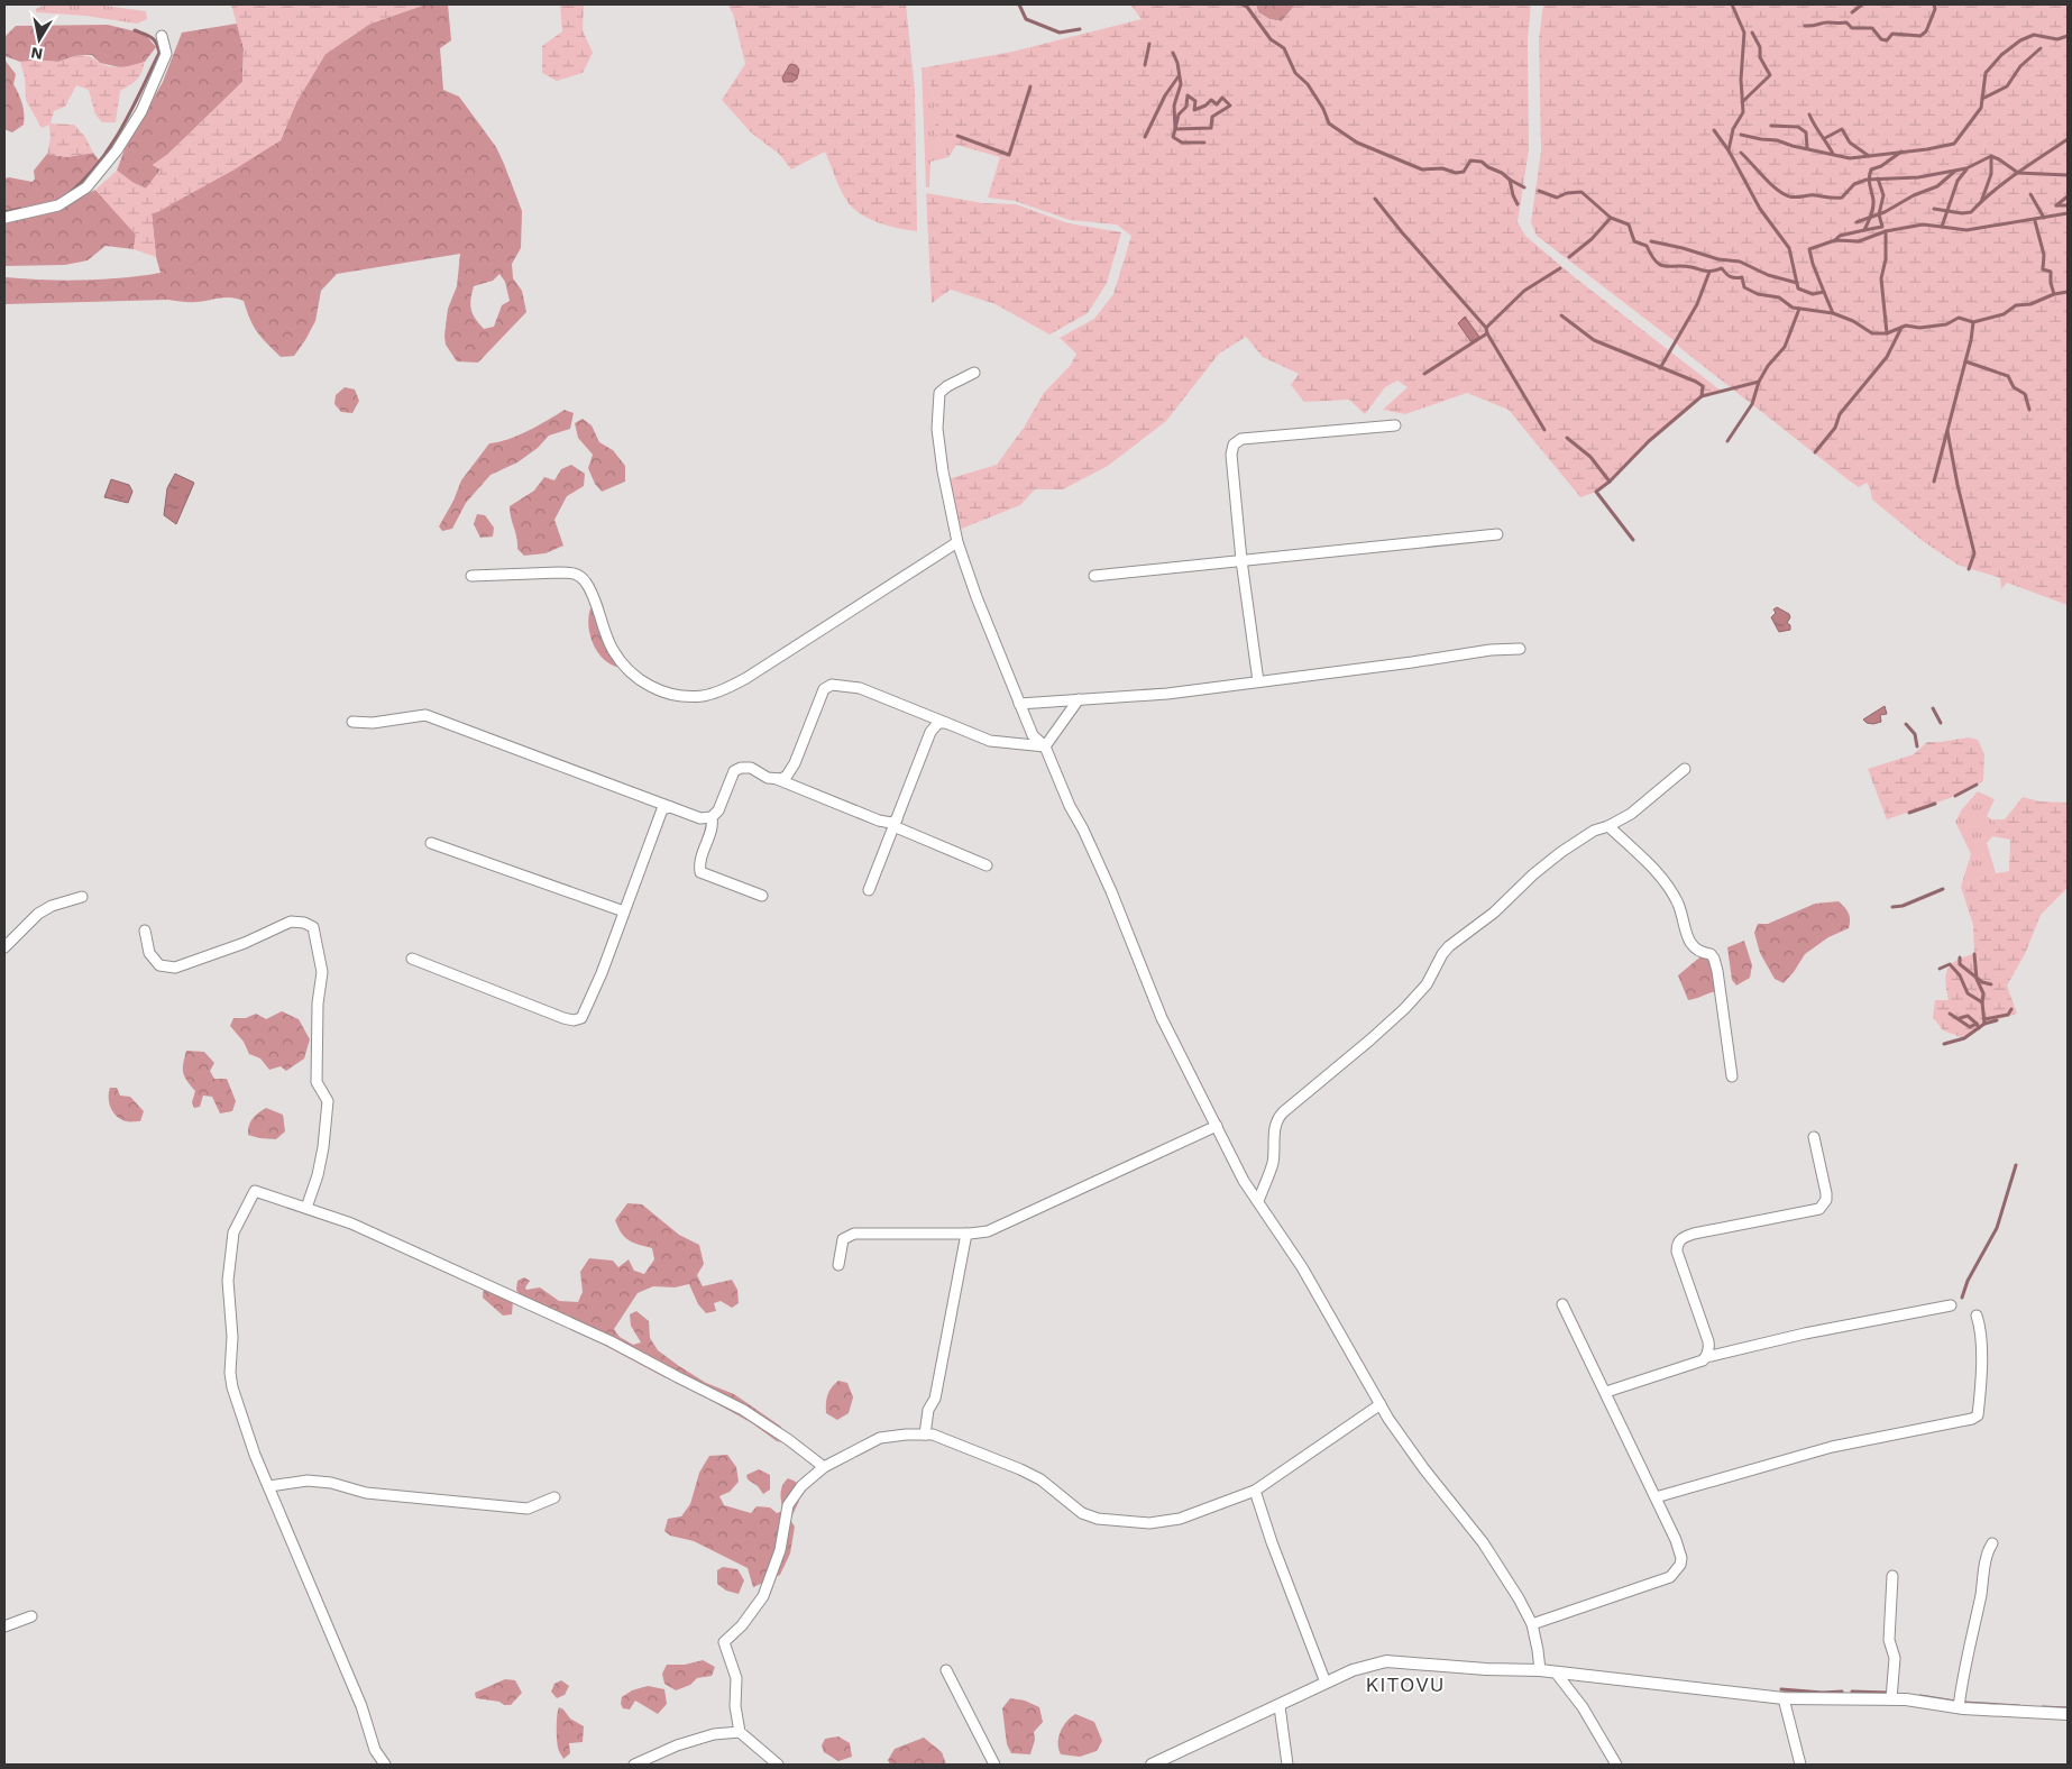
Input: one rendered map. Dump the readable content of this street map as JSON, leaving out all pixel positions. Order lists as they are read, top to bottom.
{
  "districts": ["KITOVU"],
  "north": "bottom"
}
